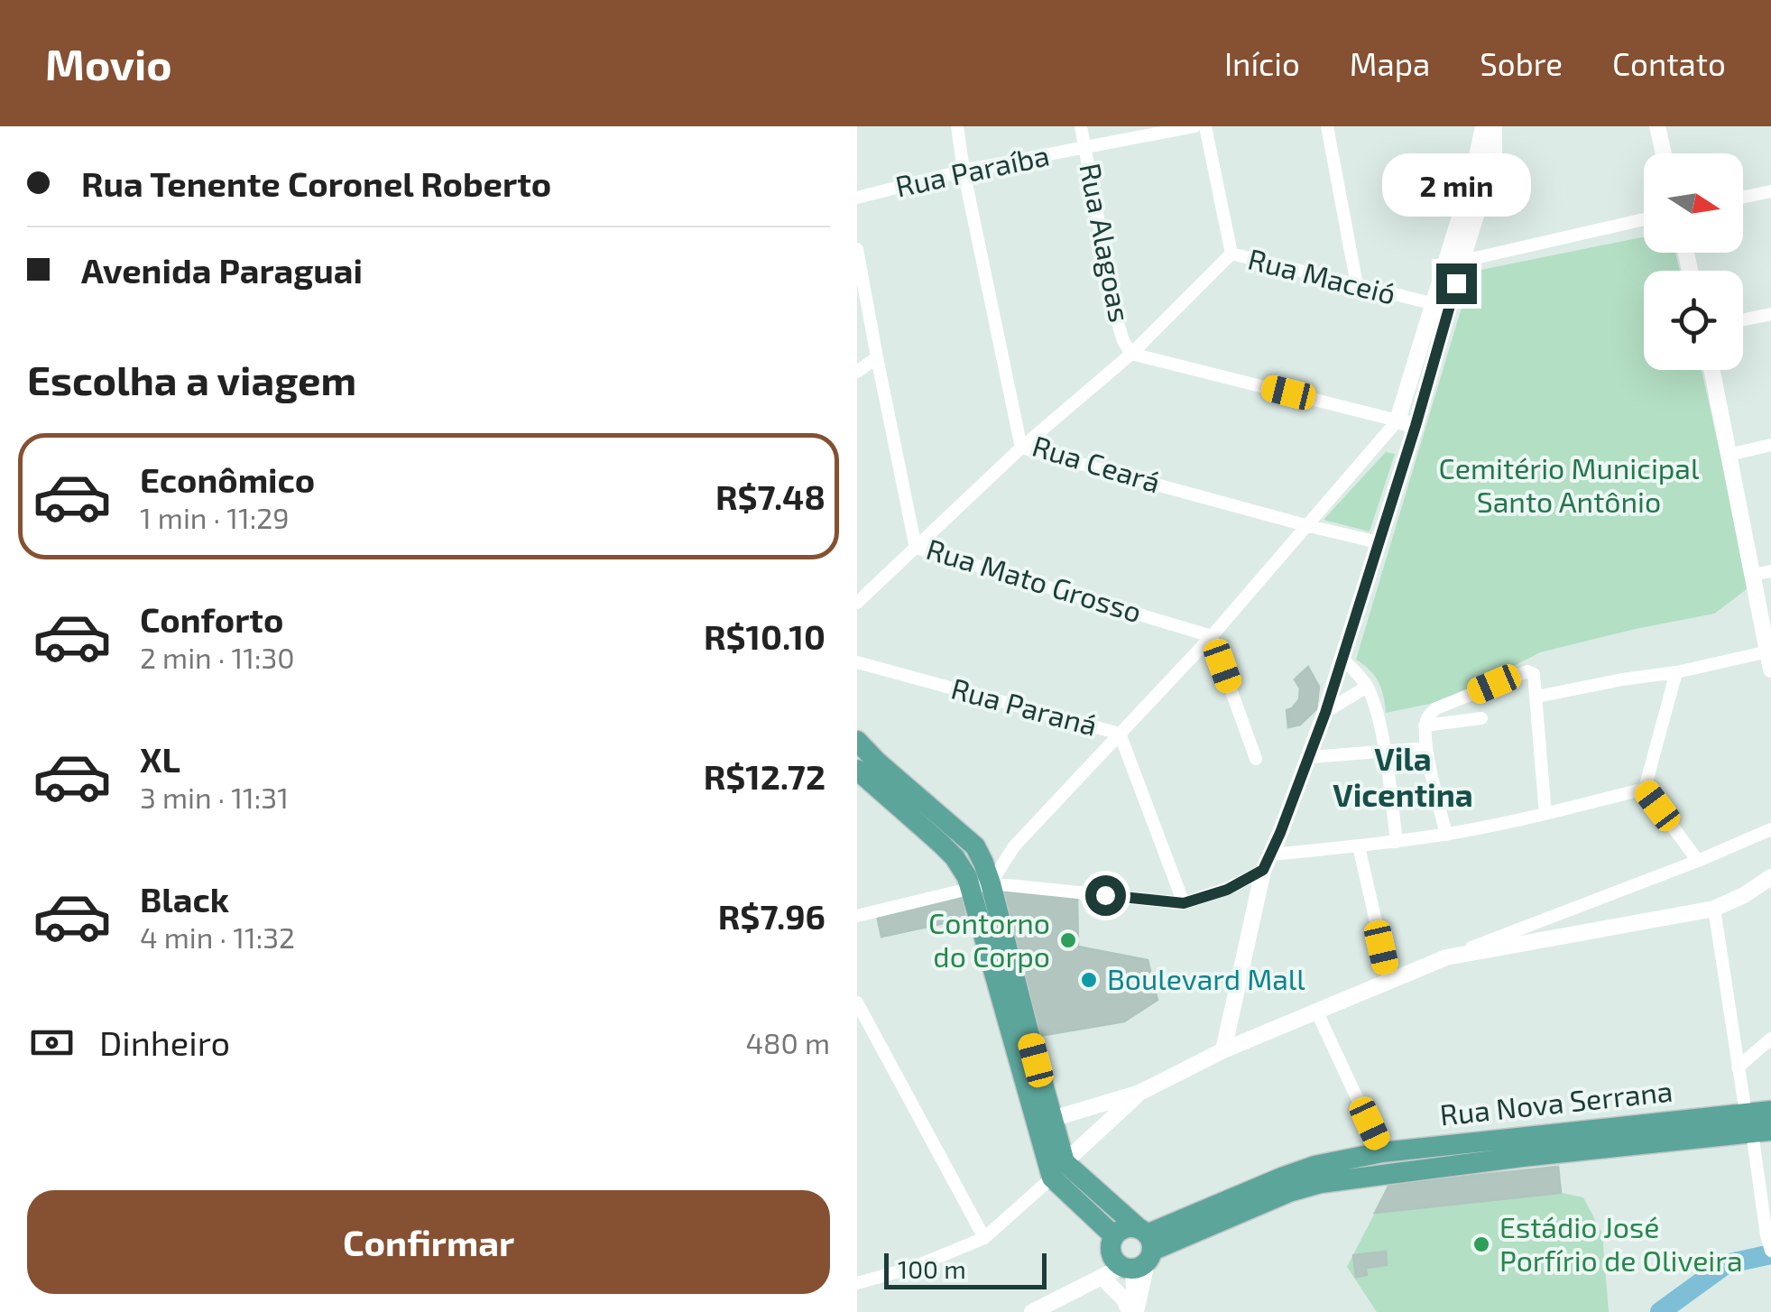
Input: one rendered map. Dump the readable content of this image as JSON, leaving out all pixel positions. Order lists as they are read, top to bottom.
{
  "streets": {
    "main road": ["Rua Nova Serrana"],
    "street": [
      "Rua Paraíba",
      "Rua Alagoas",
      "Rua Maceió",
      "Rua Ceará",
      "Rua Mato Grosso",
      "Rua Paraná"
    ]
  },
  "crossings": [
    ["Rua Paraíba", "Rua Alagoas"],
    ["Rua Paraíba", "Rua Ceará"]
  ],
  "districts": ["Vila Vicentina"],
  "parks": ["Cemitério Municipal Santo Antônio"],
  "places": ["Contorno do Corpo", "Boulevard Mall", "Estádio José Porfírio de Oliveira"],
  "scale_bar": "100 m",
  "north": "right",
  "page": {
    "header": "Movio",
    "nav": [
      "Início",
      "Mapa",
      "Sobre",
      "Contato"
    ],
    "banner": ["Rua Tenente Coronel Roberto", "Avenida Paraguai"],
    "bubble": "2 min",
    "heading": "Escolha a viagem",
    "list": [
      {
        "name": "Econômico",
        "note": "1 min · 11:29",
        "value": "R$7.48"
      },
      {
        "name": "Conforto",
        "note": "2 min · 11:30",
        "value": "R$10.10"
      },
      {
        "name": "XL",
        "note": "3 min · 11:31",
        "value": "R$12.72"
      },
      {
        "name": "Black",
        "note": "4 min · 11:32",
        "value": "R$7.96"
      }
    ],
    "pay": ["Dinheiro", "480 m"],
    "buttons": "Confirmar",
    "scale": "100 m"
  }
}
